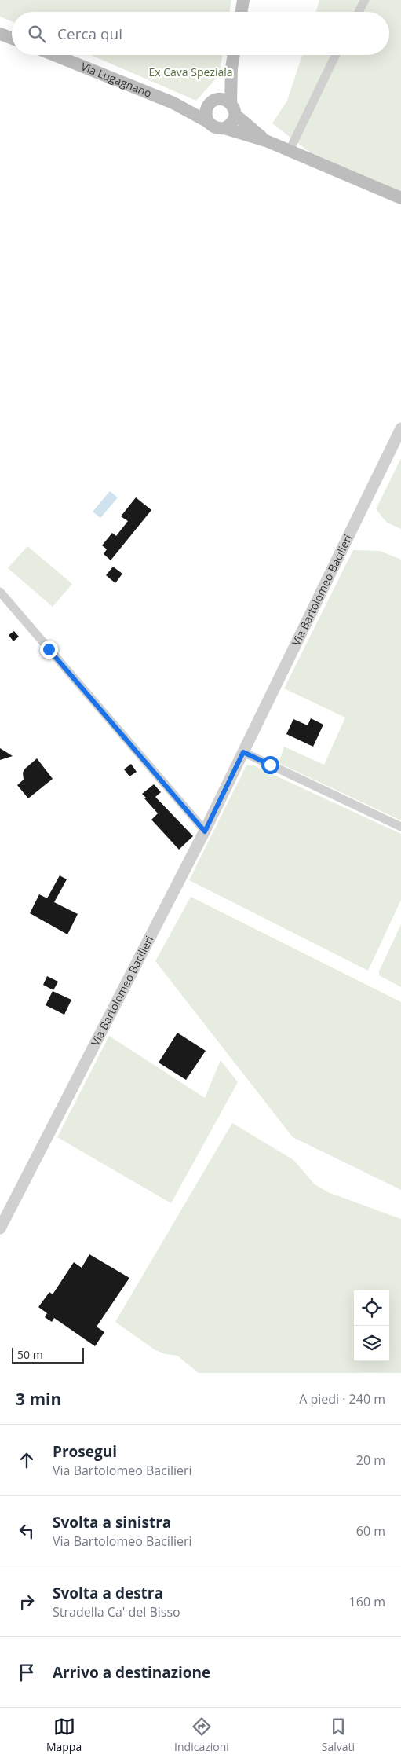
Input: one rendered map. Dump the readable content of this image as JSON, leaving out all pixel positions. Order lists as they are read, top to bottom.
{
  "streets": {
    "main road": ["Via Lugagnano"],
    "street": ["Via Bartolomeo Bacilieri"]
  },
  "parks": ["Ex Cava Speziala"],
  "scale_bar": "50 m",
  "page": {
    "search": "Cerca qui",
    "scale": "50 m",
    "heading": ["3 min", "A piedi · 240 m"],
    "list": [
      ["Prosegui", "Via Bartolomeo Bacilieri", "20 m"],
      ["Svolta a sinistra", "Via Bartolomeo Bacilieri", "60 m"],
      ["Svolta a destra", "Stradella Ca' del Bisso", "160 m"],
      "Arrivo a destinazione"
    ],
    "nav": ["Mappa", "Indicazioni", "Salvati"]
  }
}
